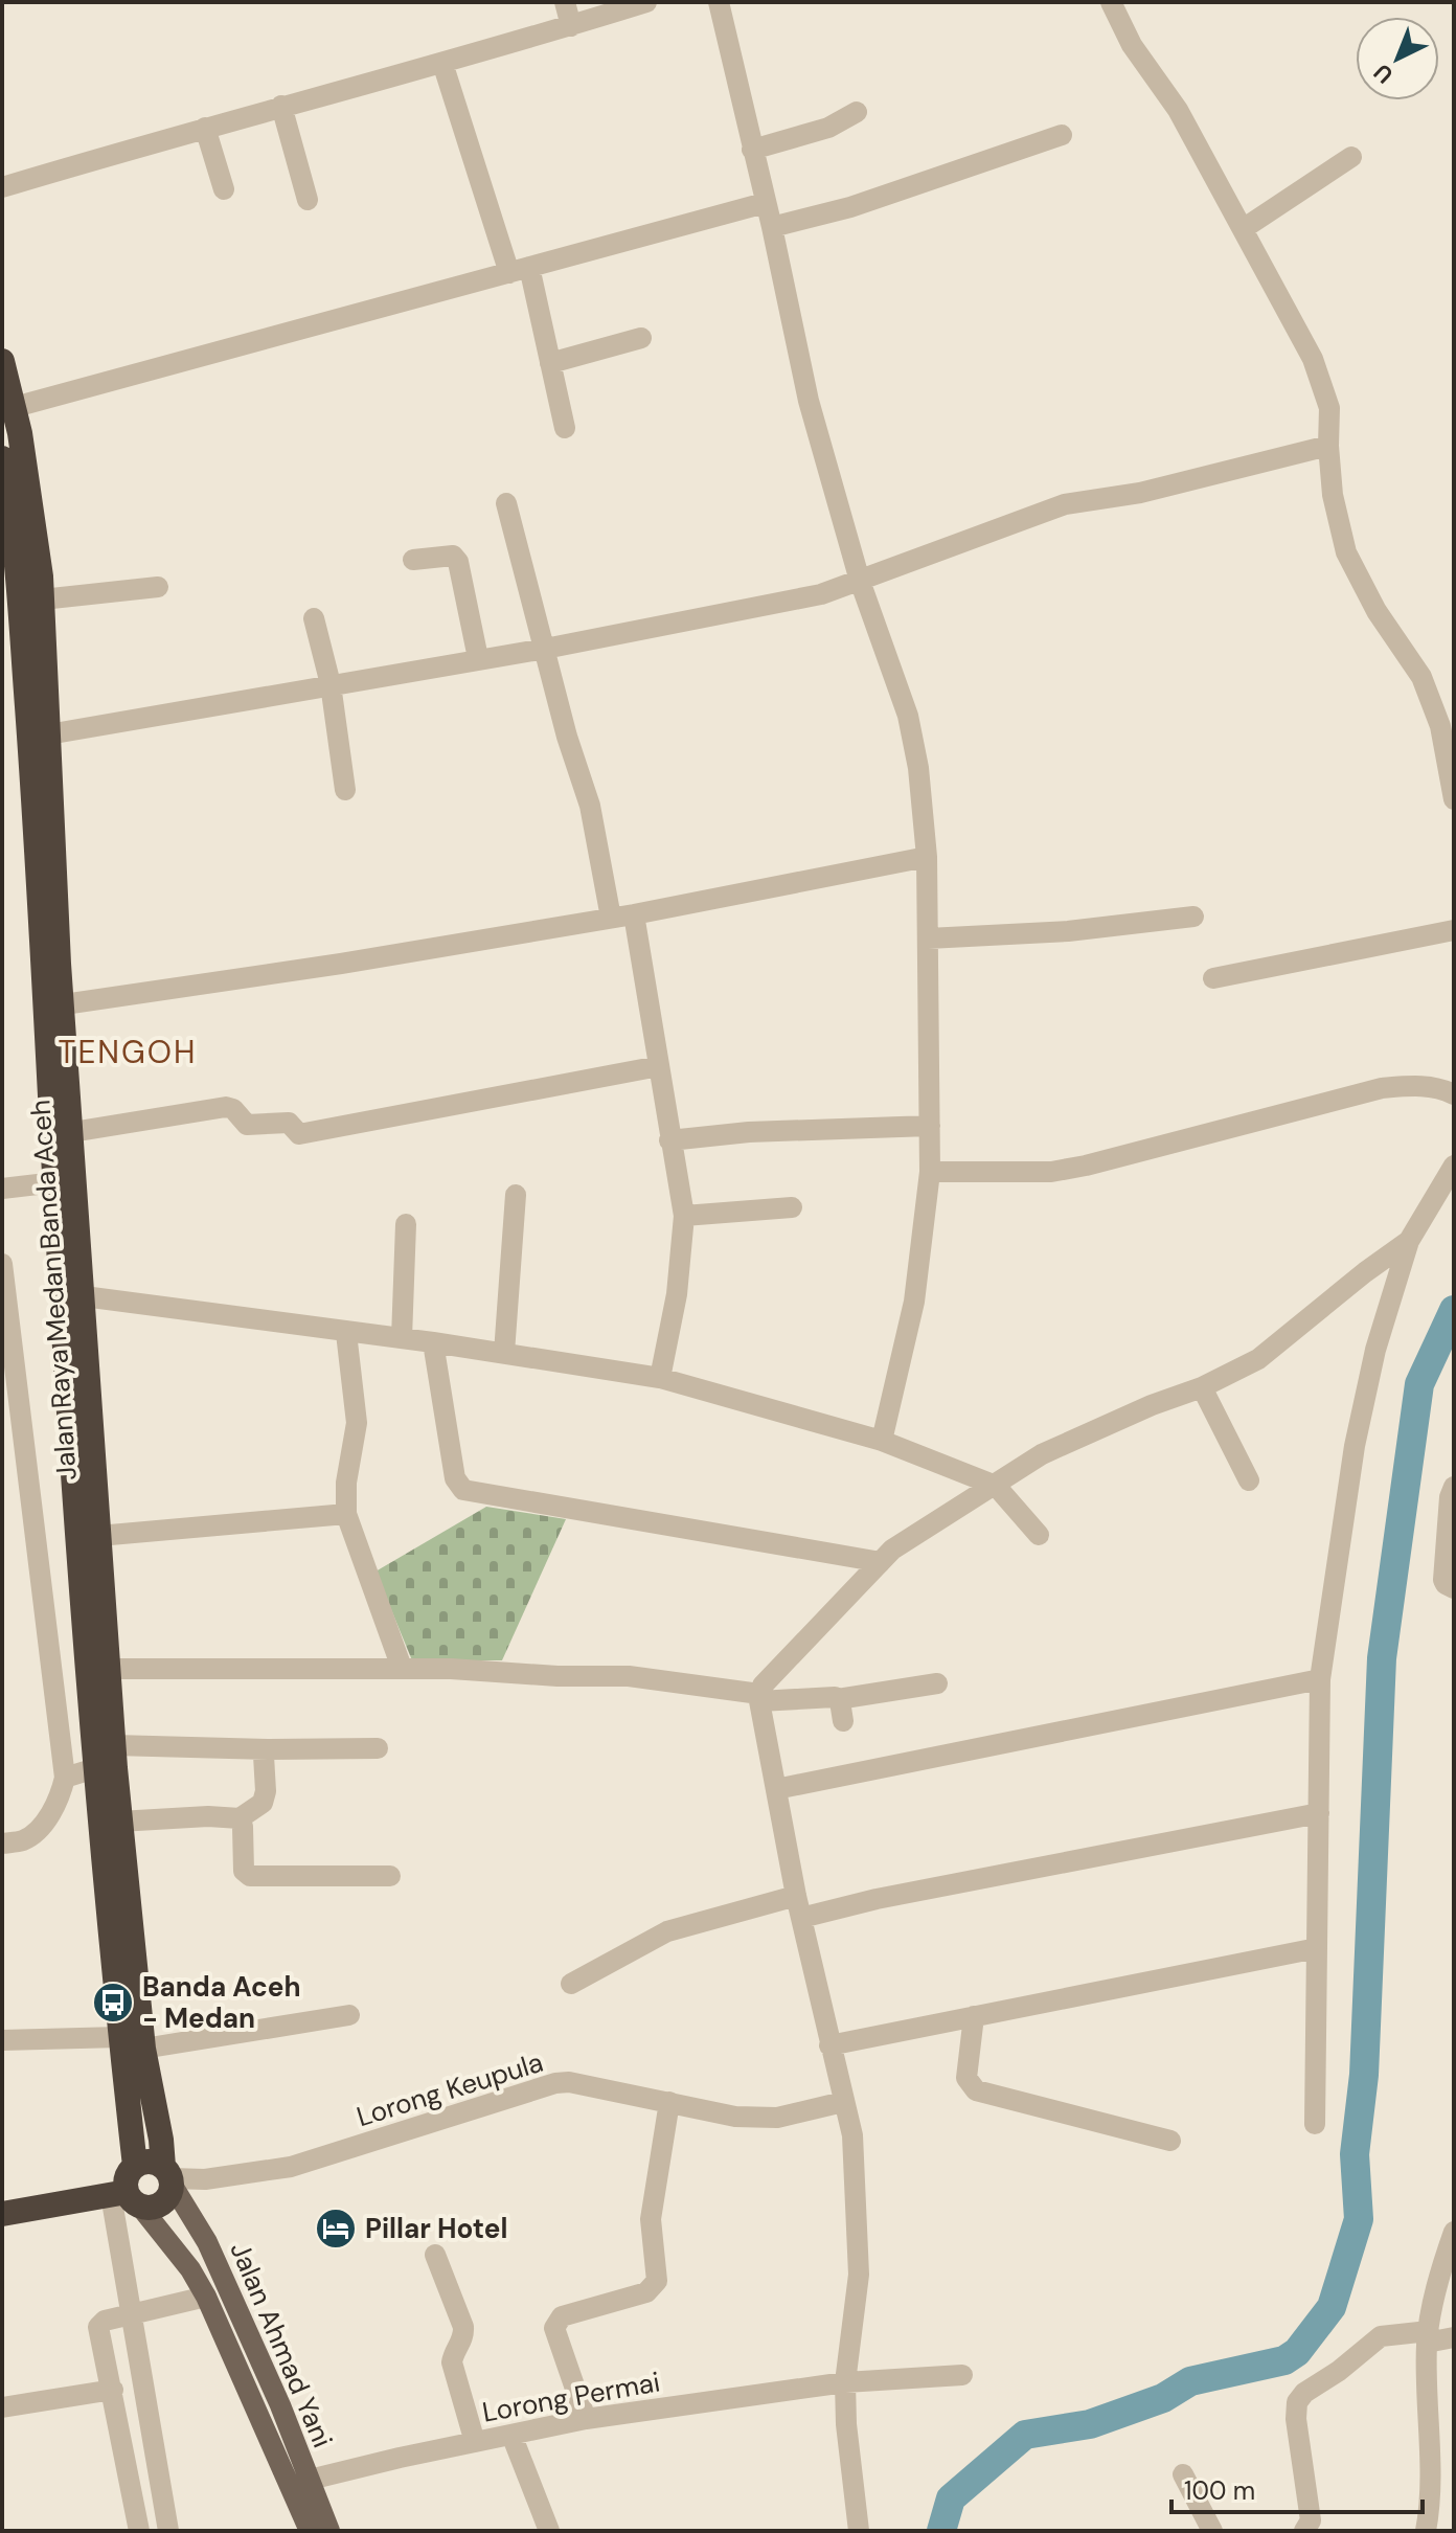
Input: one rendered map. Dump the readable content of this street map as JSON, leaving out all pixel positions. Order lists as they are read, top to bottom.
{
  "streets": {
    "highway": ["Jalan Raya Medan Banda Aceh"],
    "main road": ["Jalan Ahmad Yani"],
    "street": ["Lorong Keupula", "Lorong Permai"]
  },
  "crossings": [
    ["Jalan Raya Medan Banda Aceh", "Lorong Keupula"],
    ["Jalan Raya Medan Banda Aceh", "Jalan Ahmad Yani"],
    ["Lorong Keupula", "Jalan Ahmad Yani"],
    ["Jalan Ahmad Yani", "Lorong Permai"]
  ],
  "districts": ["TENGOH"],
  "places": {
    "bus stop": ["Banda Aceh - Medan"],
    "hotel": ["Pillar Hotel"]
  },
  "scale_bar": "100 m",
  "north": "bottom left"
}
